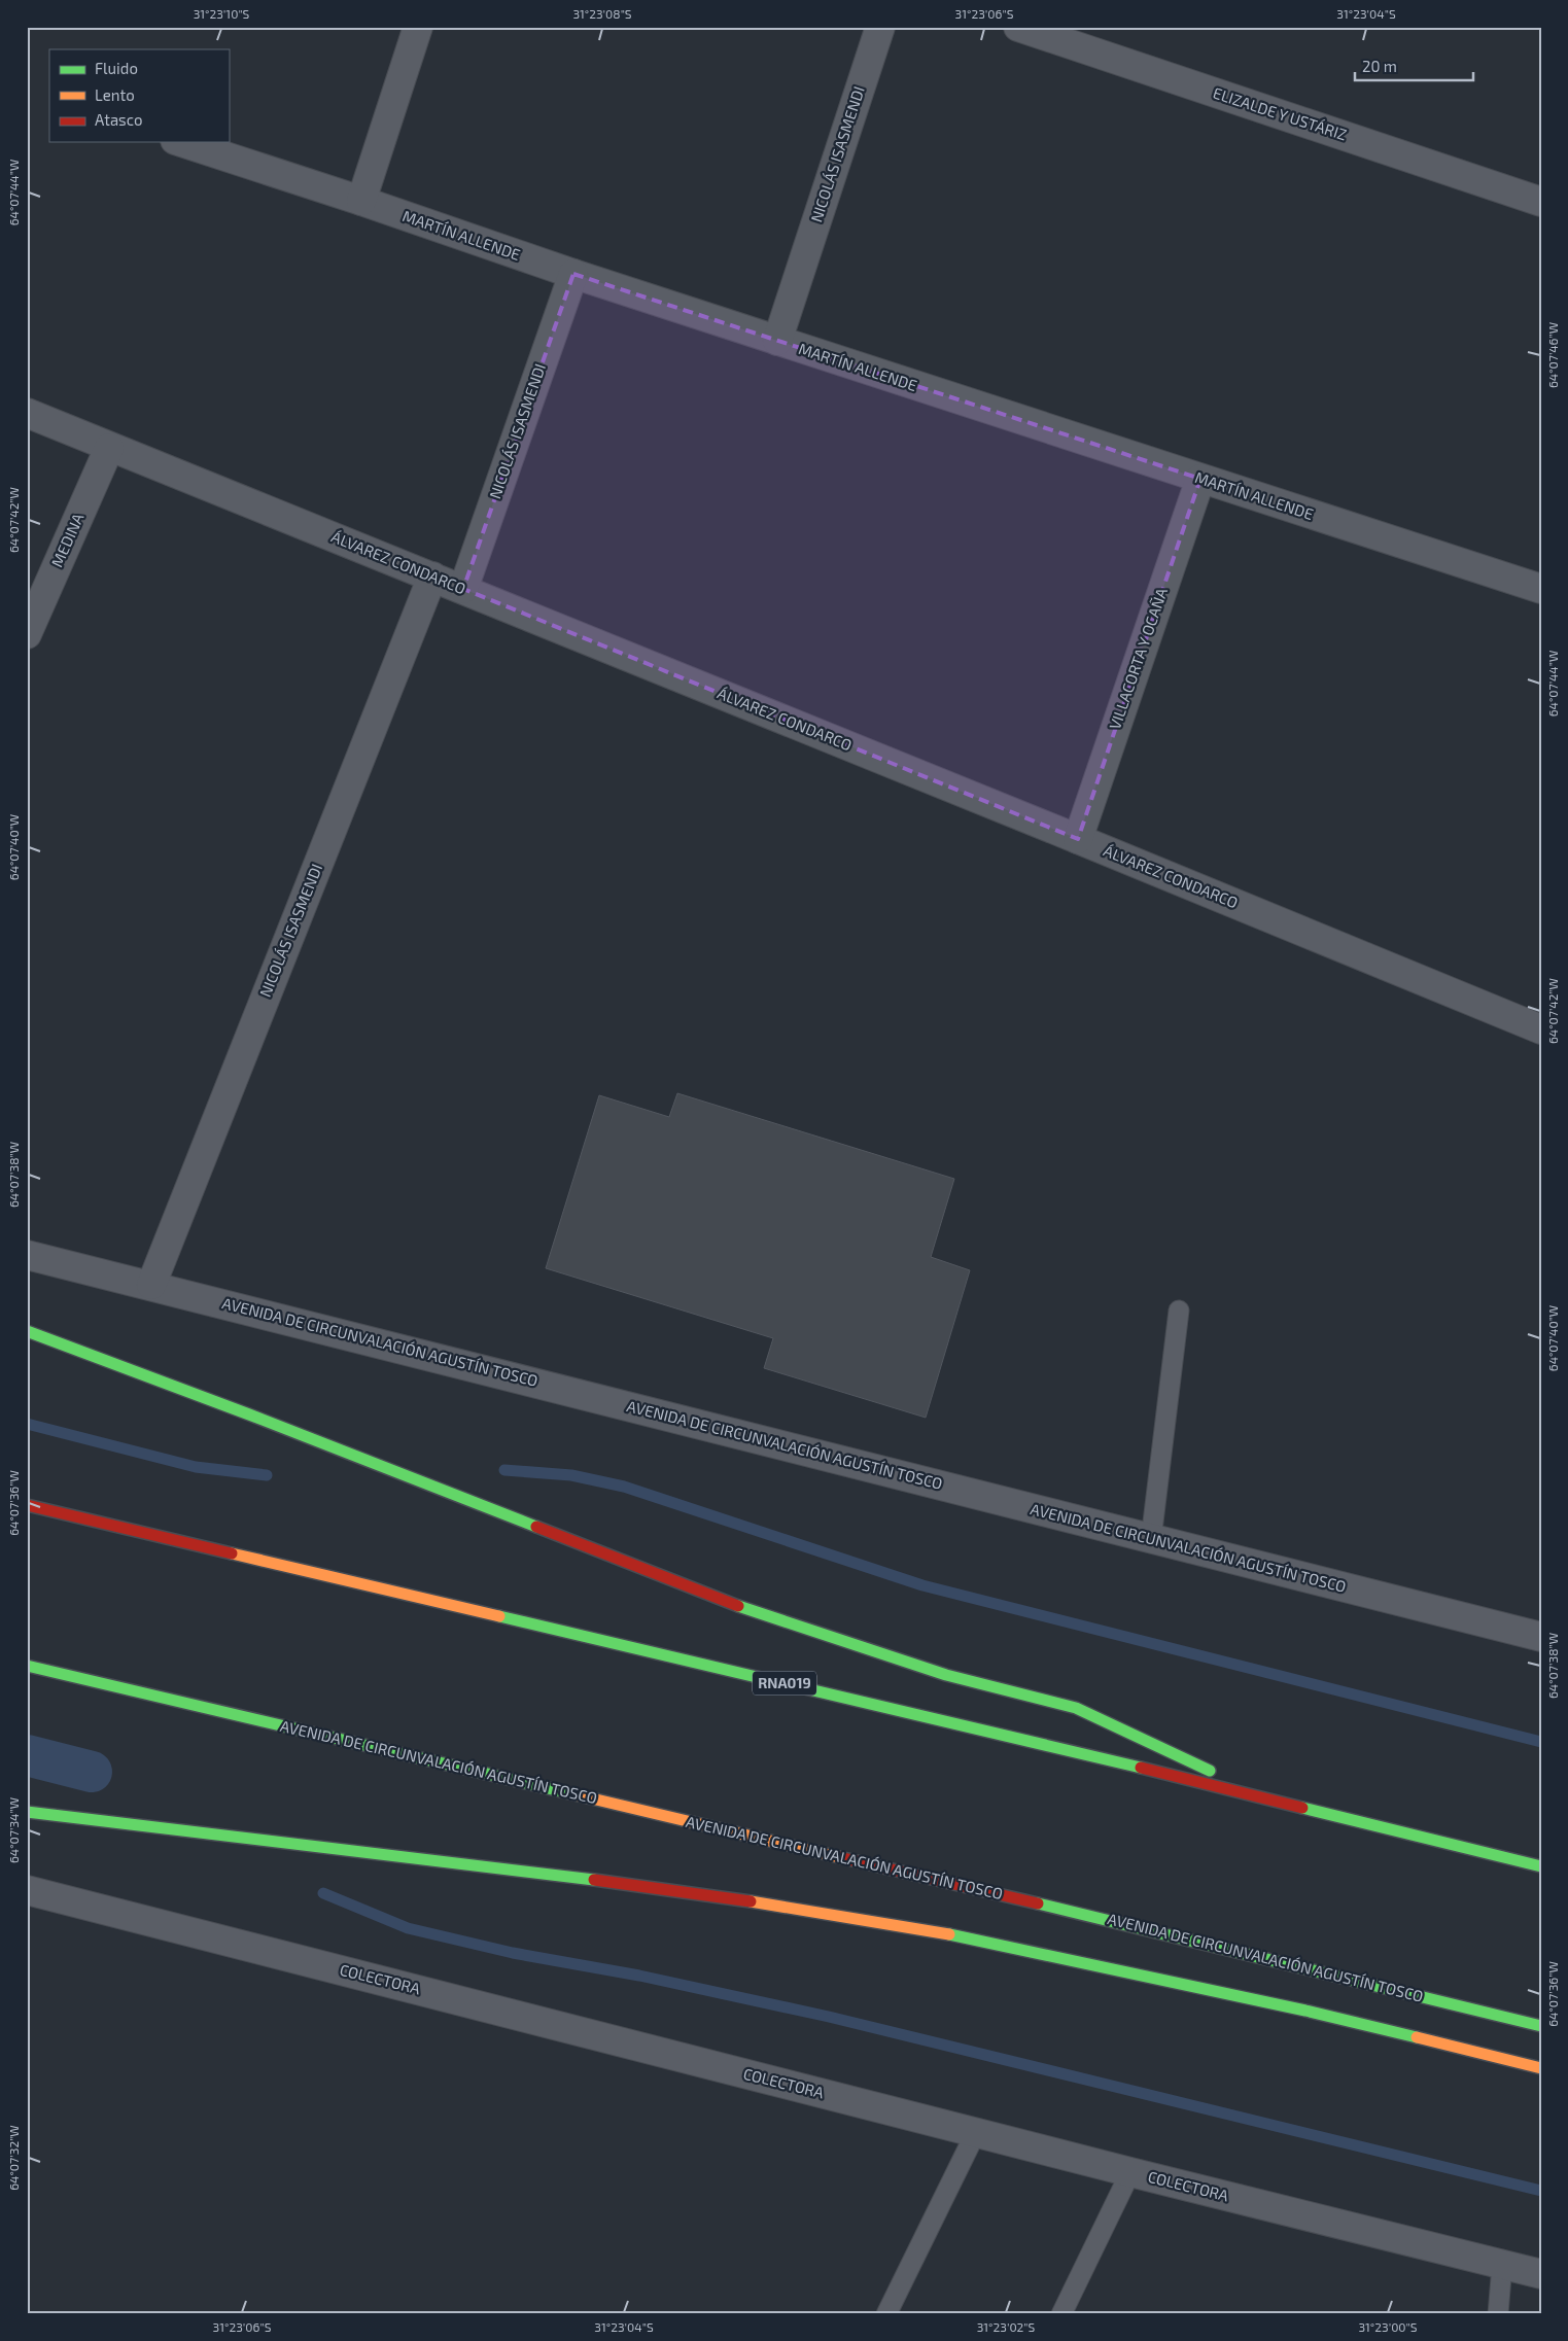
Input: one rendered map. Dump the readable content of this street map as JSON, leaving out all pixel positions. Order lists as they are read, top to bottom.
{
  "streets": {
    "highway": ["AVENIDA DE CIRCUNVALACIÓN AGUSTÍN TOSCO", "RNA019"],
    "street": [
      "ELIZALDE Y USTÁRIZ",
      "NICOLÁS ISASMENDI",
      "MARTÍN ALLENDE",
      "MEDINA",
      "ÁLVAREZ CONDARCO",
      "VILLACORTA Y OCAÑA",
      "COLECTORA"
    ]
  },
  "crossings": [
    ["NICOLÁS ISASMENDI", "MARTÍN ALLENDE"],
    ["NICOLÁS ISASMENDI", "ÁLVAREZ CONDARCO"],
    ["NICOLÁS ISASMENDI", "AVENIDA DE CIRCUNVALACIÓN AGUSTÍN TOSCO"],
    ["MARTÍN ALLENDE", "VILLACORTA Y OCAÑA"],
    ["MEDINA", "ÁLVAREZ CONDARCO"],
    ["ÁLVAREZ CONDARCO", "VILLACORTA Y OCAÑA"]
  ],
  "legend": ["Fluido", "Lento", "Atasco"],
  "scale_bar": "20 m",
  "coordinates": [
    "31°23'10\"S",
    "31°23'08\"S",
    "31°23'06\"S",
    "31°23'04\"S",
    "64°07'44\"W",
    "64°07'46\"W",
    "64°07'42\"W",
    "64°07'40\"W",
    "64°07'38\"W",
    "64°07'36\"W",
    "64°07'34\"W",
    "64°07'32\"W",
    "31°23'02\"S",
    "31°23'00\"S"
  ]
}
